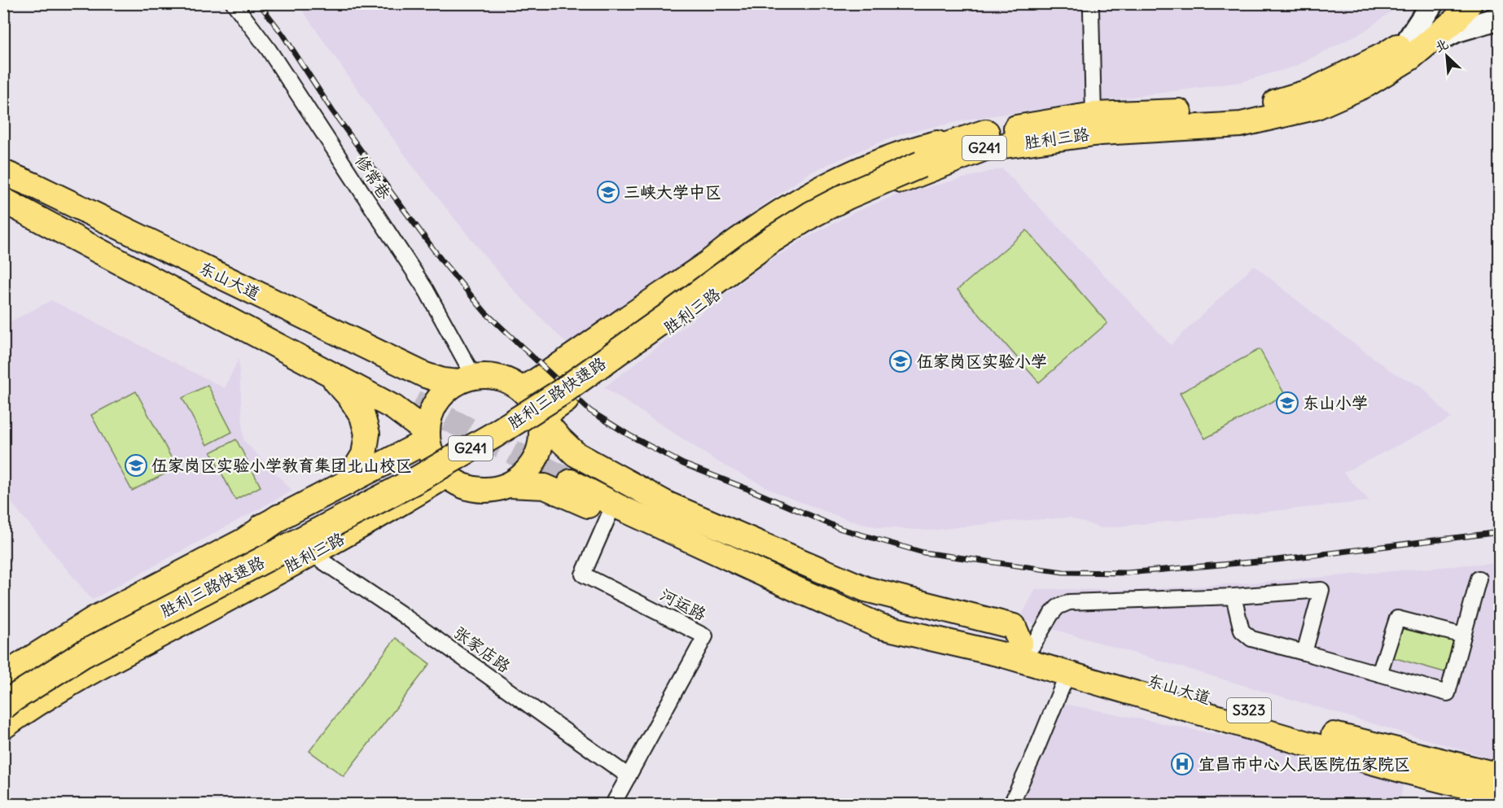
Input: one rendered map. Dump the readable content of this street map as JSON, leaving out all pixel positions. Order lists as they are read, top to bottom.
{
  "streets": {
    "highway": ["G241", "胜利三路快速路"],
    "main road": ["胜利三路", "东山大道", "S323"],
    "street": ["修常巷", "河运路", "张家店路"]
  },
  "crossings": [
    ["胜利三路", "G241"],
    ["胜利三路", "修常巷"],
    ["胜利三路", "东山大道"],
    ["胜利三路", "张家店路"],
    ["G241", "胜利三路快速路"],
    ["修常巷", "东山大道"],
    ["河运路", "张家店路"]
  ],
  "places": {
    "school or university": [
      "三峡大学中区",
      "伍家岗区实验小学",
      "东山小学",
      "伍家岗区实验小学教育集团北山校区"
    ],
    "hospital": ["宜昌市中心人民医院伍家院区"]
  },
  "north": "top left"
}
